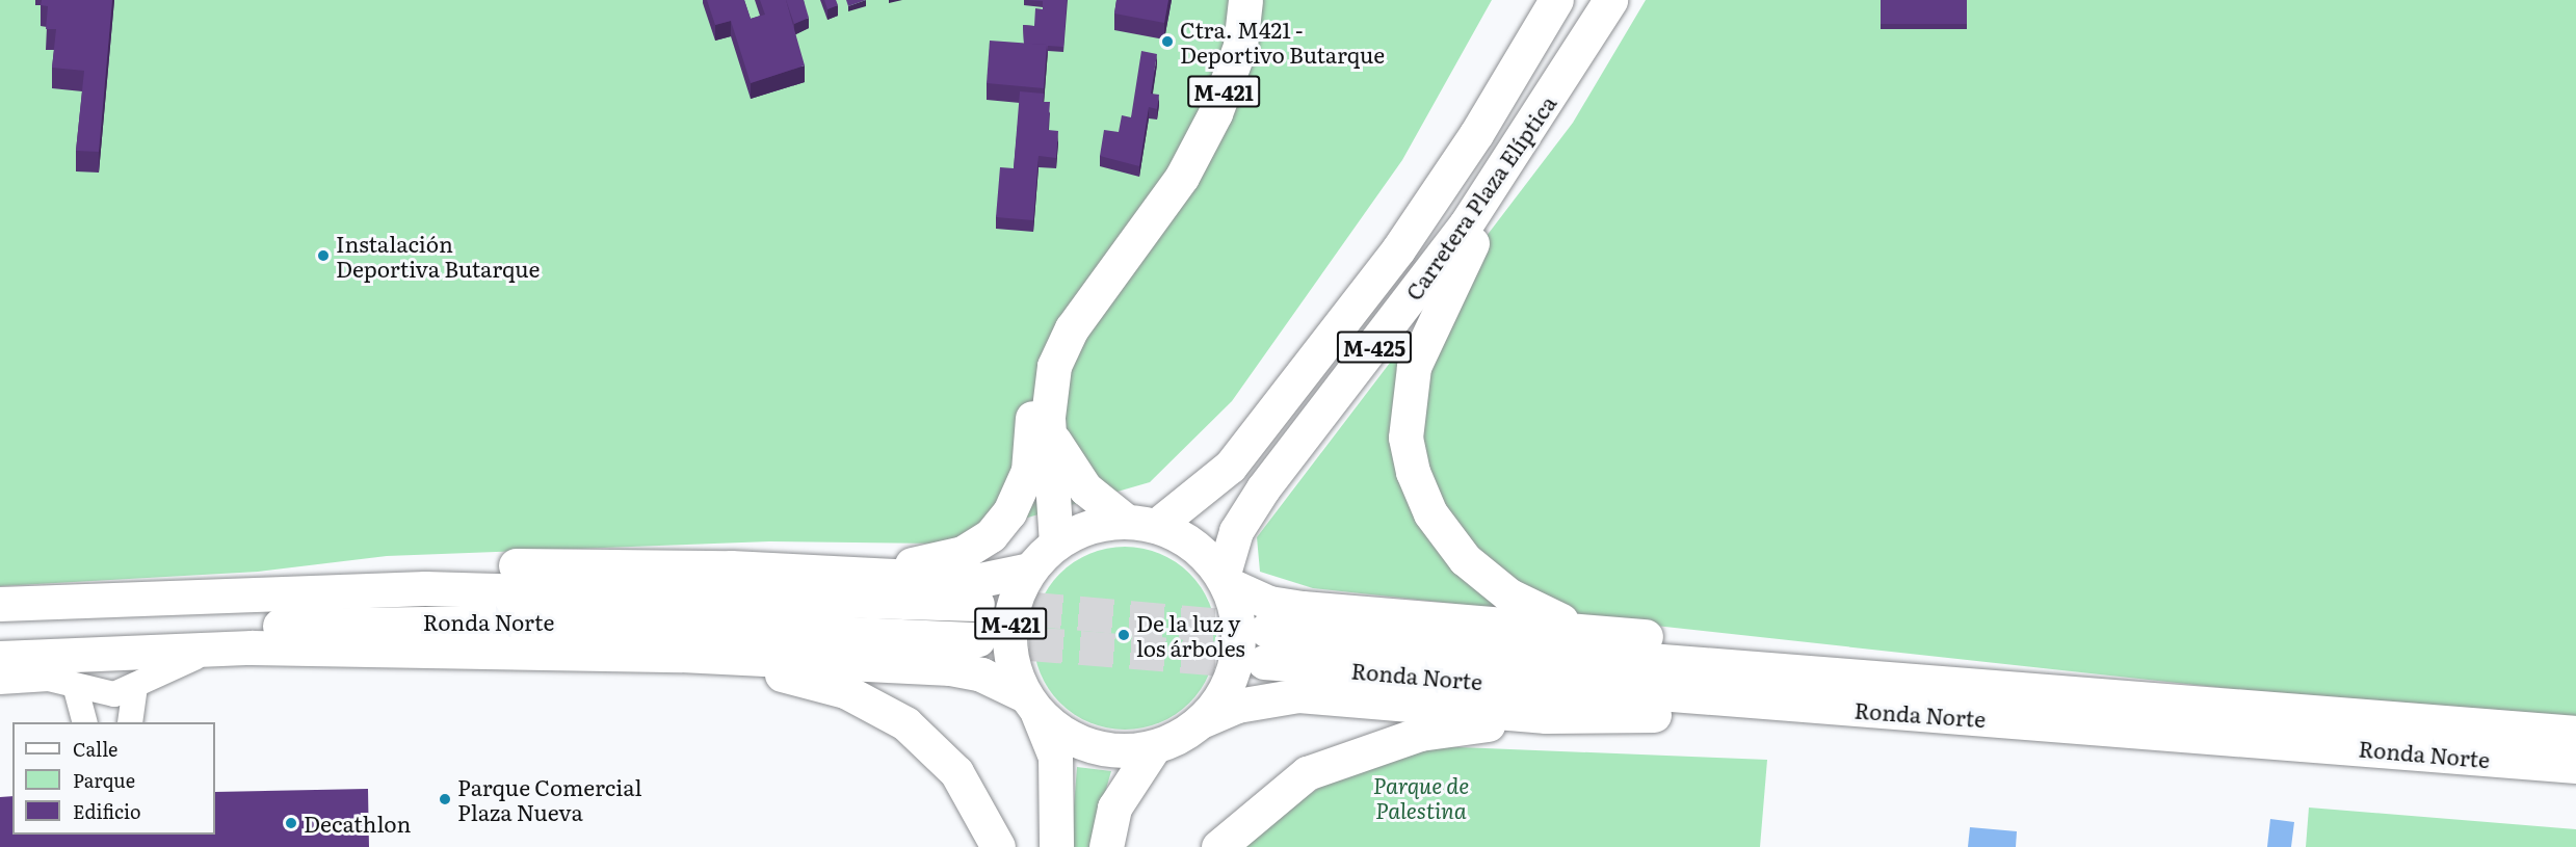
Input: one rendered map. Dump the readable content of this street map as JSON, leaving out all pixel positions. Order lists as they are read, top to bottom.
{
  "streets": {
    "main road": [
      "M-421",
      "Carretera Plaza Elíptica",
      "M-425",
      "Ronda Norte"
    ]
  },
  "crossings": [
    ["M-421", "Carretera Plaza Elíptica"],
    ["M-421", "Ronda Norte"]
  ],
  "parks": ["Parque de Palestina"],
  "places": [
    "Ctra. M421 - Deportivo Butarque",
    "Instalación Deportiva Butarque",
    "De la luz y los árboles",
    "Parque Comercial Plaza Nueva",
    "Decathlon"
  ],
  "legend": ["Calle", "Parque", "Edificio"]
}
